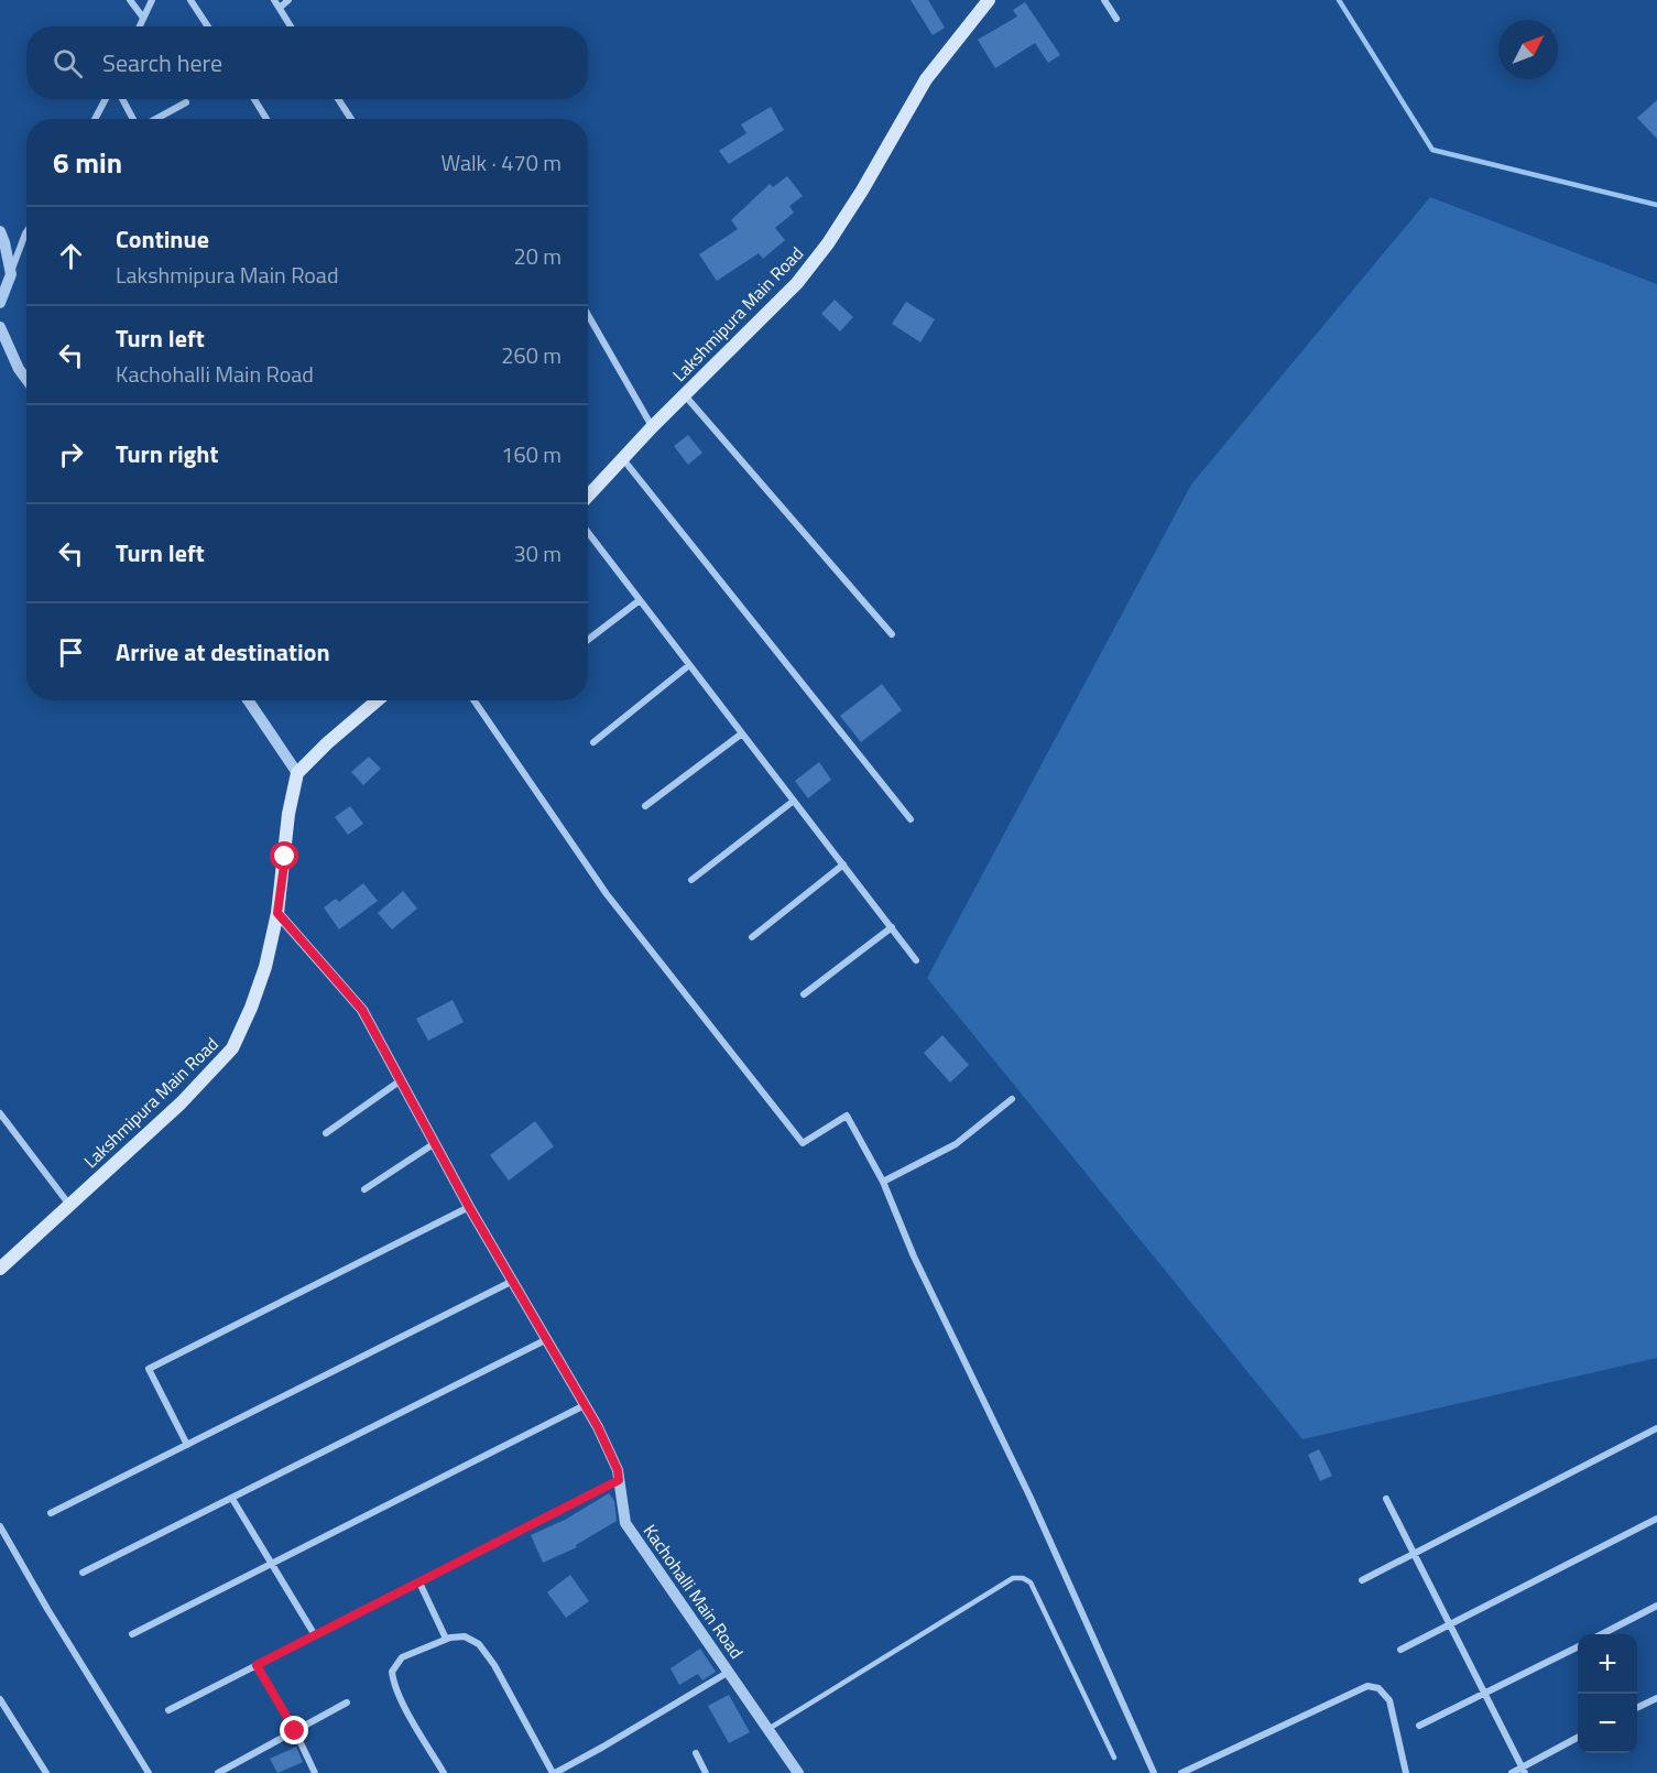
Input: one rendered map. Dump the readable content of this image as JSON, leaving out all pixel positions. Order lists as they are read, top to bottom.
{
  "streets": {
    "main road": ["Lakshmipura Main Road"],
    "street": ["Kachohalli Main Road"]
  },
  "crossings": [
    ["Lakshmipura Main Road", "Kachohalli Main Road"]
  ],
  "north": "top right",
  "page": {
    "search": "Search here",
    "heading": ["6 min", "Walk · 470 m"],
    "list": [
      ["Continue", "Lakshmipura Main Road", "20 m"],
      ["Turn left", "Kachohalli Main Road", "260 m"],
      ["Turn right", "160 m"],
      ["Turn left", "30 m"],
      "Arrive at destination"
    ],
    "map_buttons": ["+", "−"]
  }
}
